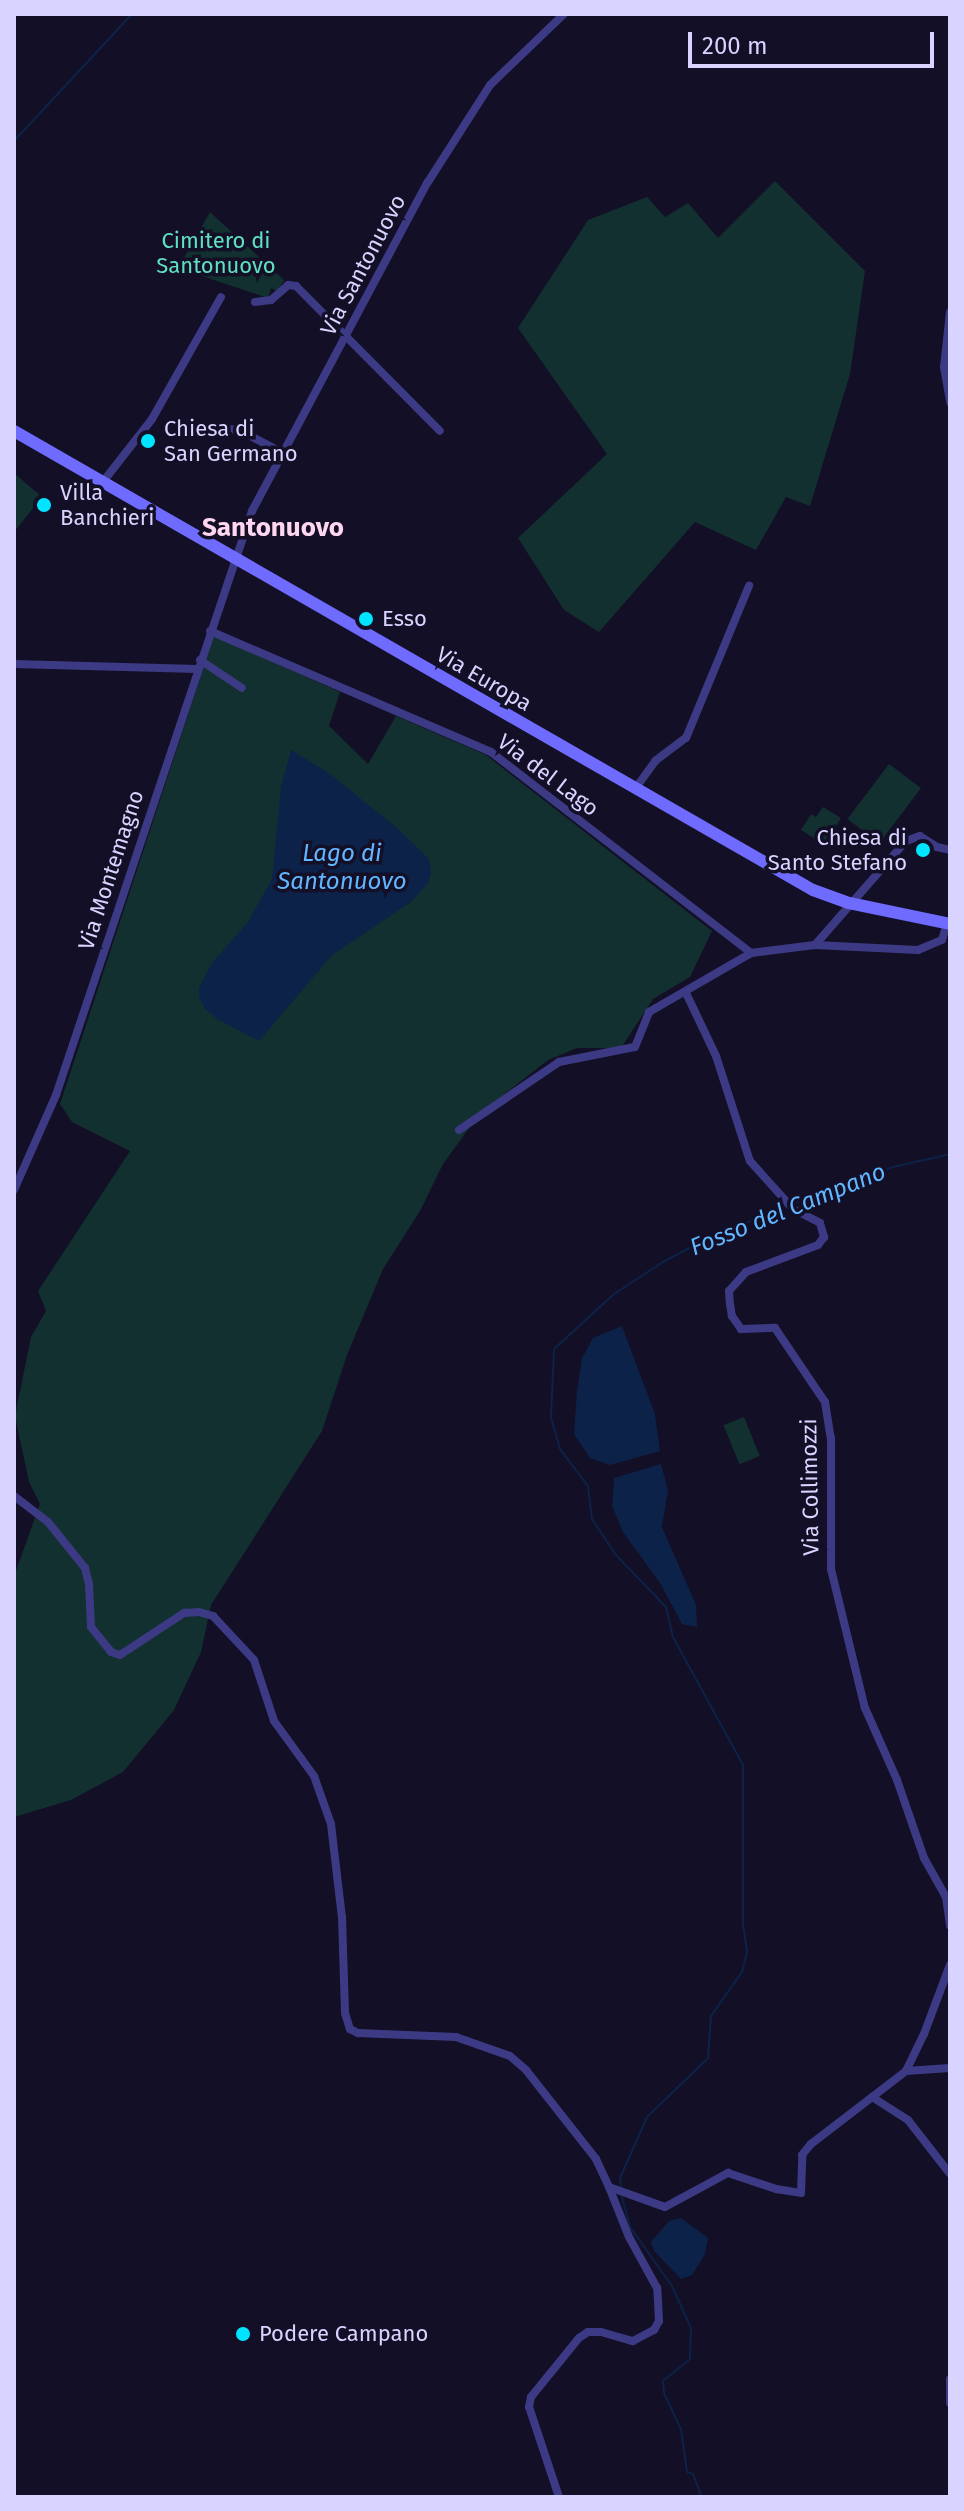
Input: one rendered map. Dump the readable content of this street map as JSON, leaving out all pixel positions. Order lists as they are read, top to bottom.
{
  "streets": {
    "main road": ["Via Europa"],
    "street": [
      "Via Santonuovo",
      "Via del Lago",
      "Via Montemagno",
      "Via Collimozzi"
    ]
  },
  "crossings": [
    ["Via Santonuovo", "Via Europa"],
    ["Via Santonuovo", "Via Montemagno"],
    ["Via Europa", "Via Montemagno"],
    ["Via del Lago", "Via Montemagno"]
  ],
  "districts": ["Santonuovo"],
  "water": ["Lago di Santonuovo", "Fosso del Campano"],
  "parks": ["Cimitero di Santonuovo"],
  "places": [
    "Chiesa di San Germano",
    "Villa Banchieri",
    "Esso",
    "Chiesa di Santo Stefano",
    "Podere Campano"
  ],
  "scale_bar": "200 m"
}
